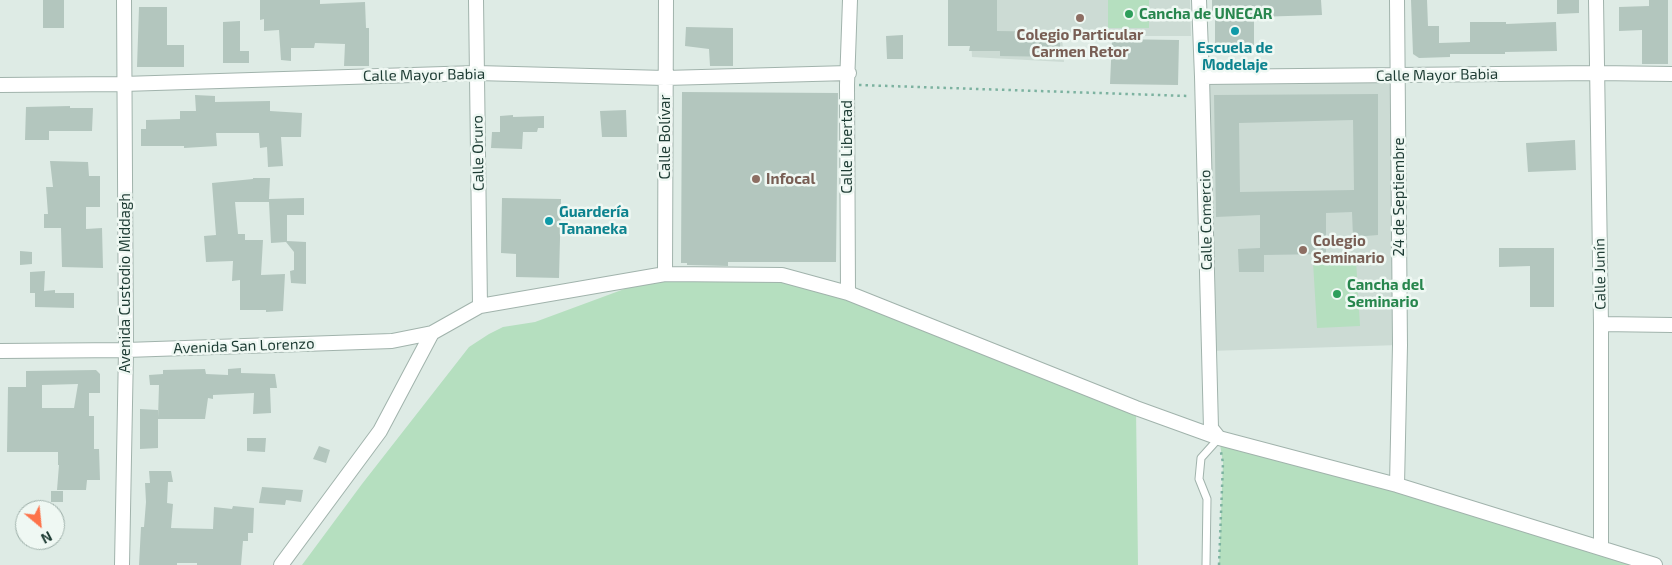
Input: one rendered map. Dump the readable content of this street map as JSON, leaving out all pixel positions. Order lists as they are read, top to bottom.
{
  "streets": {
    "street": [
      "Calle Mayor Babia",
      "Calle Bolívar",
      "Calle Libertad",
      "Calle Oruro",
      "24 de Septiembre",
      "Calle Comercio",
      "Calle Junín",
      "Avenida Custodio Middagh",
      "Avenida San Lorenzo"
    ]
  },
  "crossings": [
    ["Calle Mayor Babia", "Calle Bolívar"],
    ["Calle Mayor Babia", "Calle Libertad"],
    ["Calle Mayor Babia", "Calle Oruro"],
    ["Calle Mayor Babia", "24 de Septiembre"],
    ["Calle Mayor Babia", "Calle Comercio"],
    ["Calle Mayor Babia", "Calle Junín"],
    ["Calle Mayor Babia", "Avenida Custodio Middagh"],
    ["Calle Bolívar", "Avenida San Lorenzo"],
    ["Calle Libertad", "Avenida San Lorenzo"],
    ["Calle Oruro", "Avenida San Lorenzo"],
    ["24 de Septiembre", "Avenida San Lorenzo"],
    ["Calle Comercio", "Avenida San Lorenzo"],
    ["Calle Junín", "Avenida San Lorenzo"],
    ["Avenida Custodio Middagh", "Avenida San Lorenzo"]
  ],
  "places": [
    "Cancha de UNECAR",
    "Colegio Particular Carmen Retor",
    "Escuela de Modelaje",
    "Infocal",
    "Guardería Tananeka",
    "Colegio Seminario",
    "Cancha del Seminario"
  ],
  "north": "bottom right"
}
